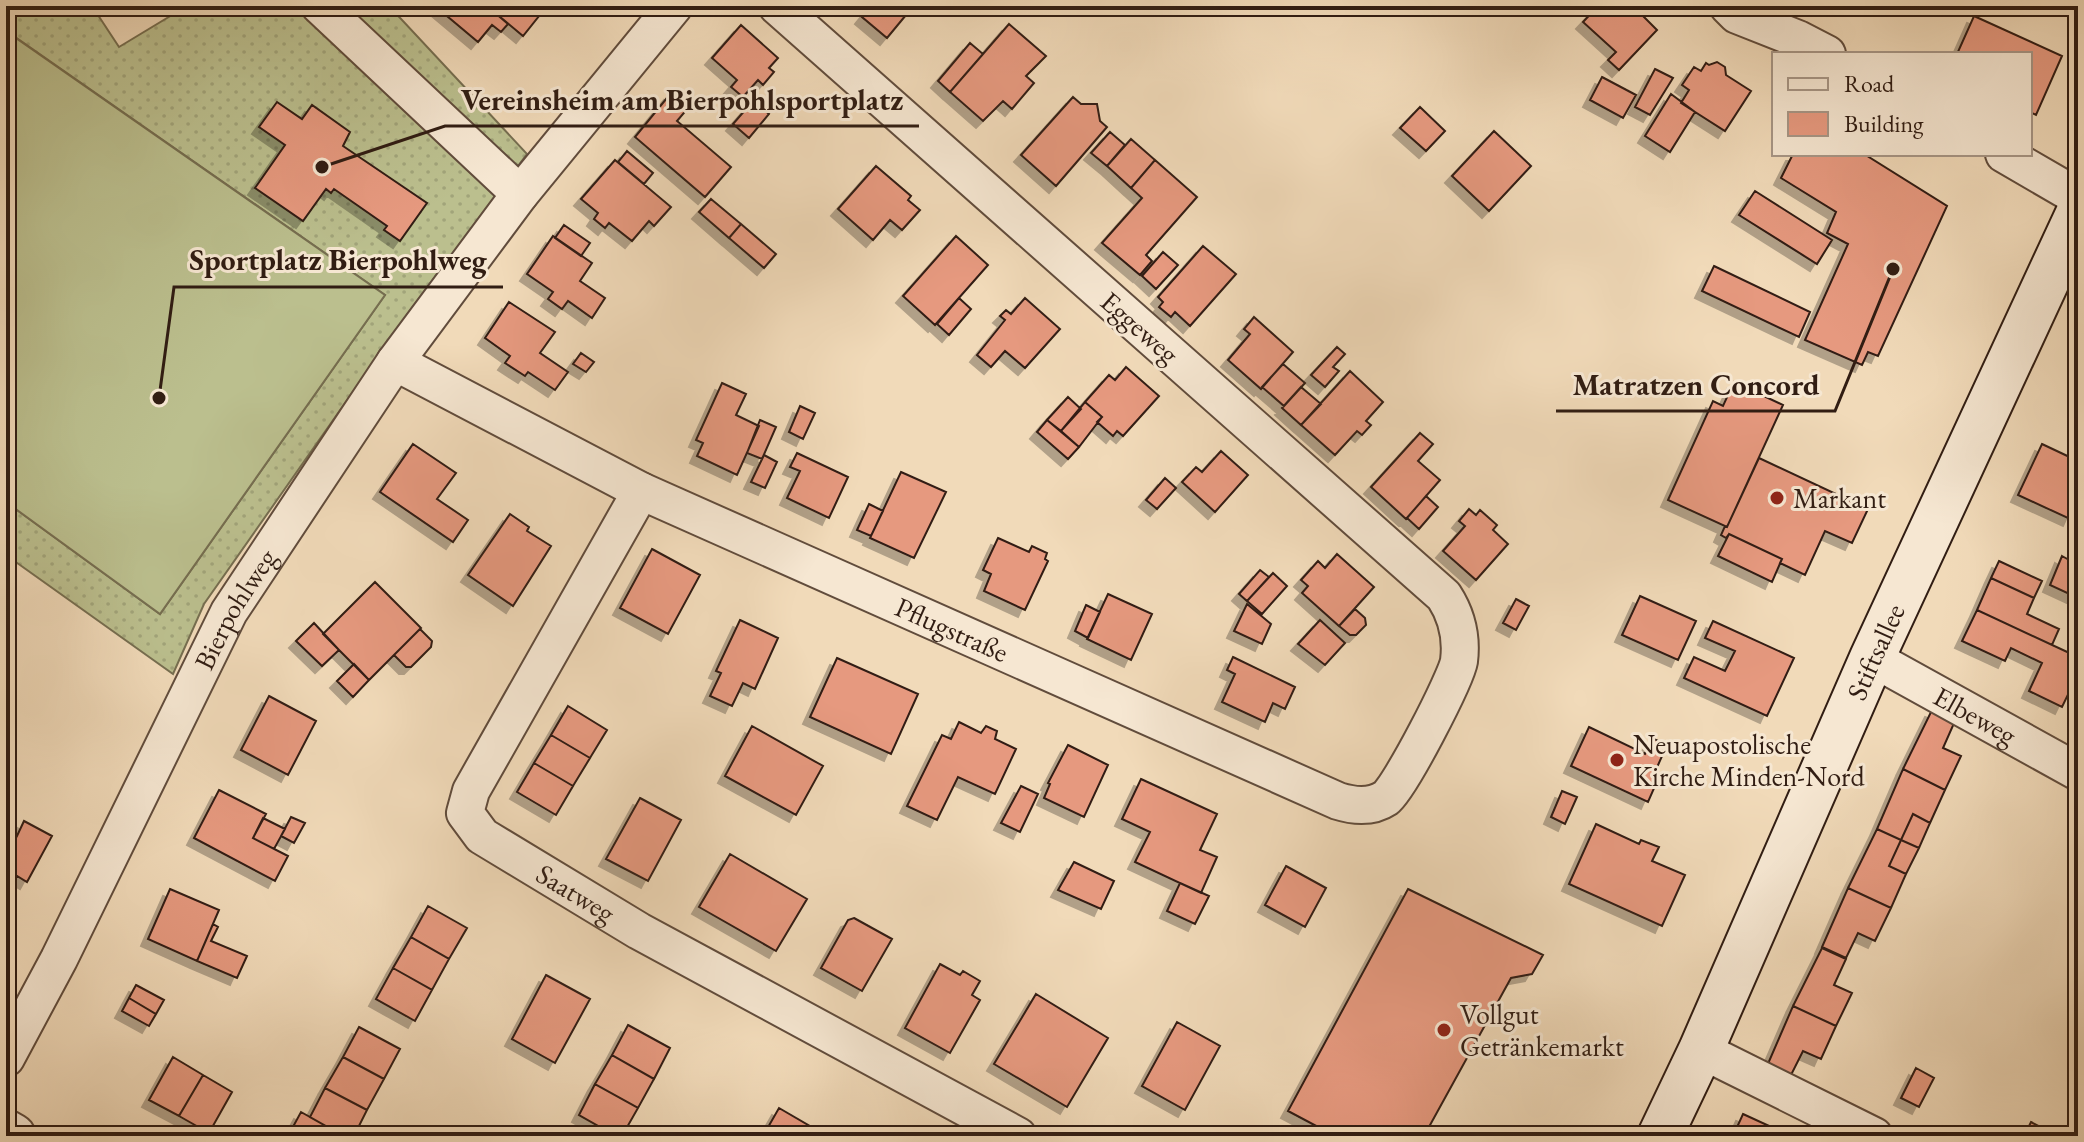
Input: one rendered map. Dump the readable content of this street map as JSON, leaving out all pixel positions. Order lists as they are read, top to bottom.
{
  "streets": {
    "main road": ["Stiftsallee"],
    "street": [
      "Eggeweg",
      "Bierpohlweg",
      "Pflugstraße",
      "Elbeweg",
      "Saatweg"
    ]
  },
  "crossings": [
    ["Eggeweg", "Pflugstraße"],
    ["Bierpohlweg", "Pflugstraße"],
    ["Pflugstraße", "Saatweg"],
    ["Stiftsallee", "Elbeweg"]
  ],
  "places": [
    "Vereinsheim am Bierpohlsportplatz",
    "Matratzen Concord",
    "Sportplatz Bierpohlweg",
    "Markant",
    "Neuapostolische Kirche Minden-Nord",
    "Vollgut Getränkemarkt"
  ],
  "legend": ["Road", "Building"]
}
